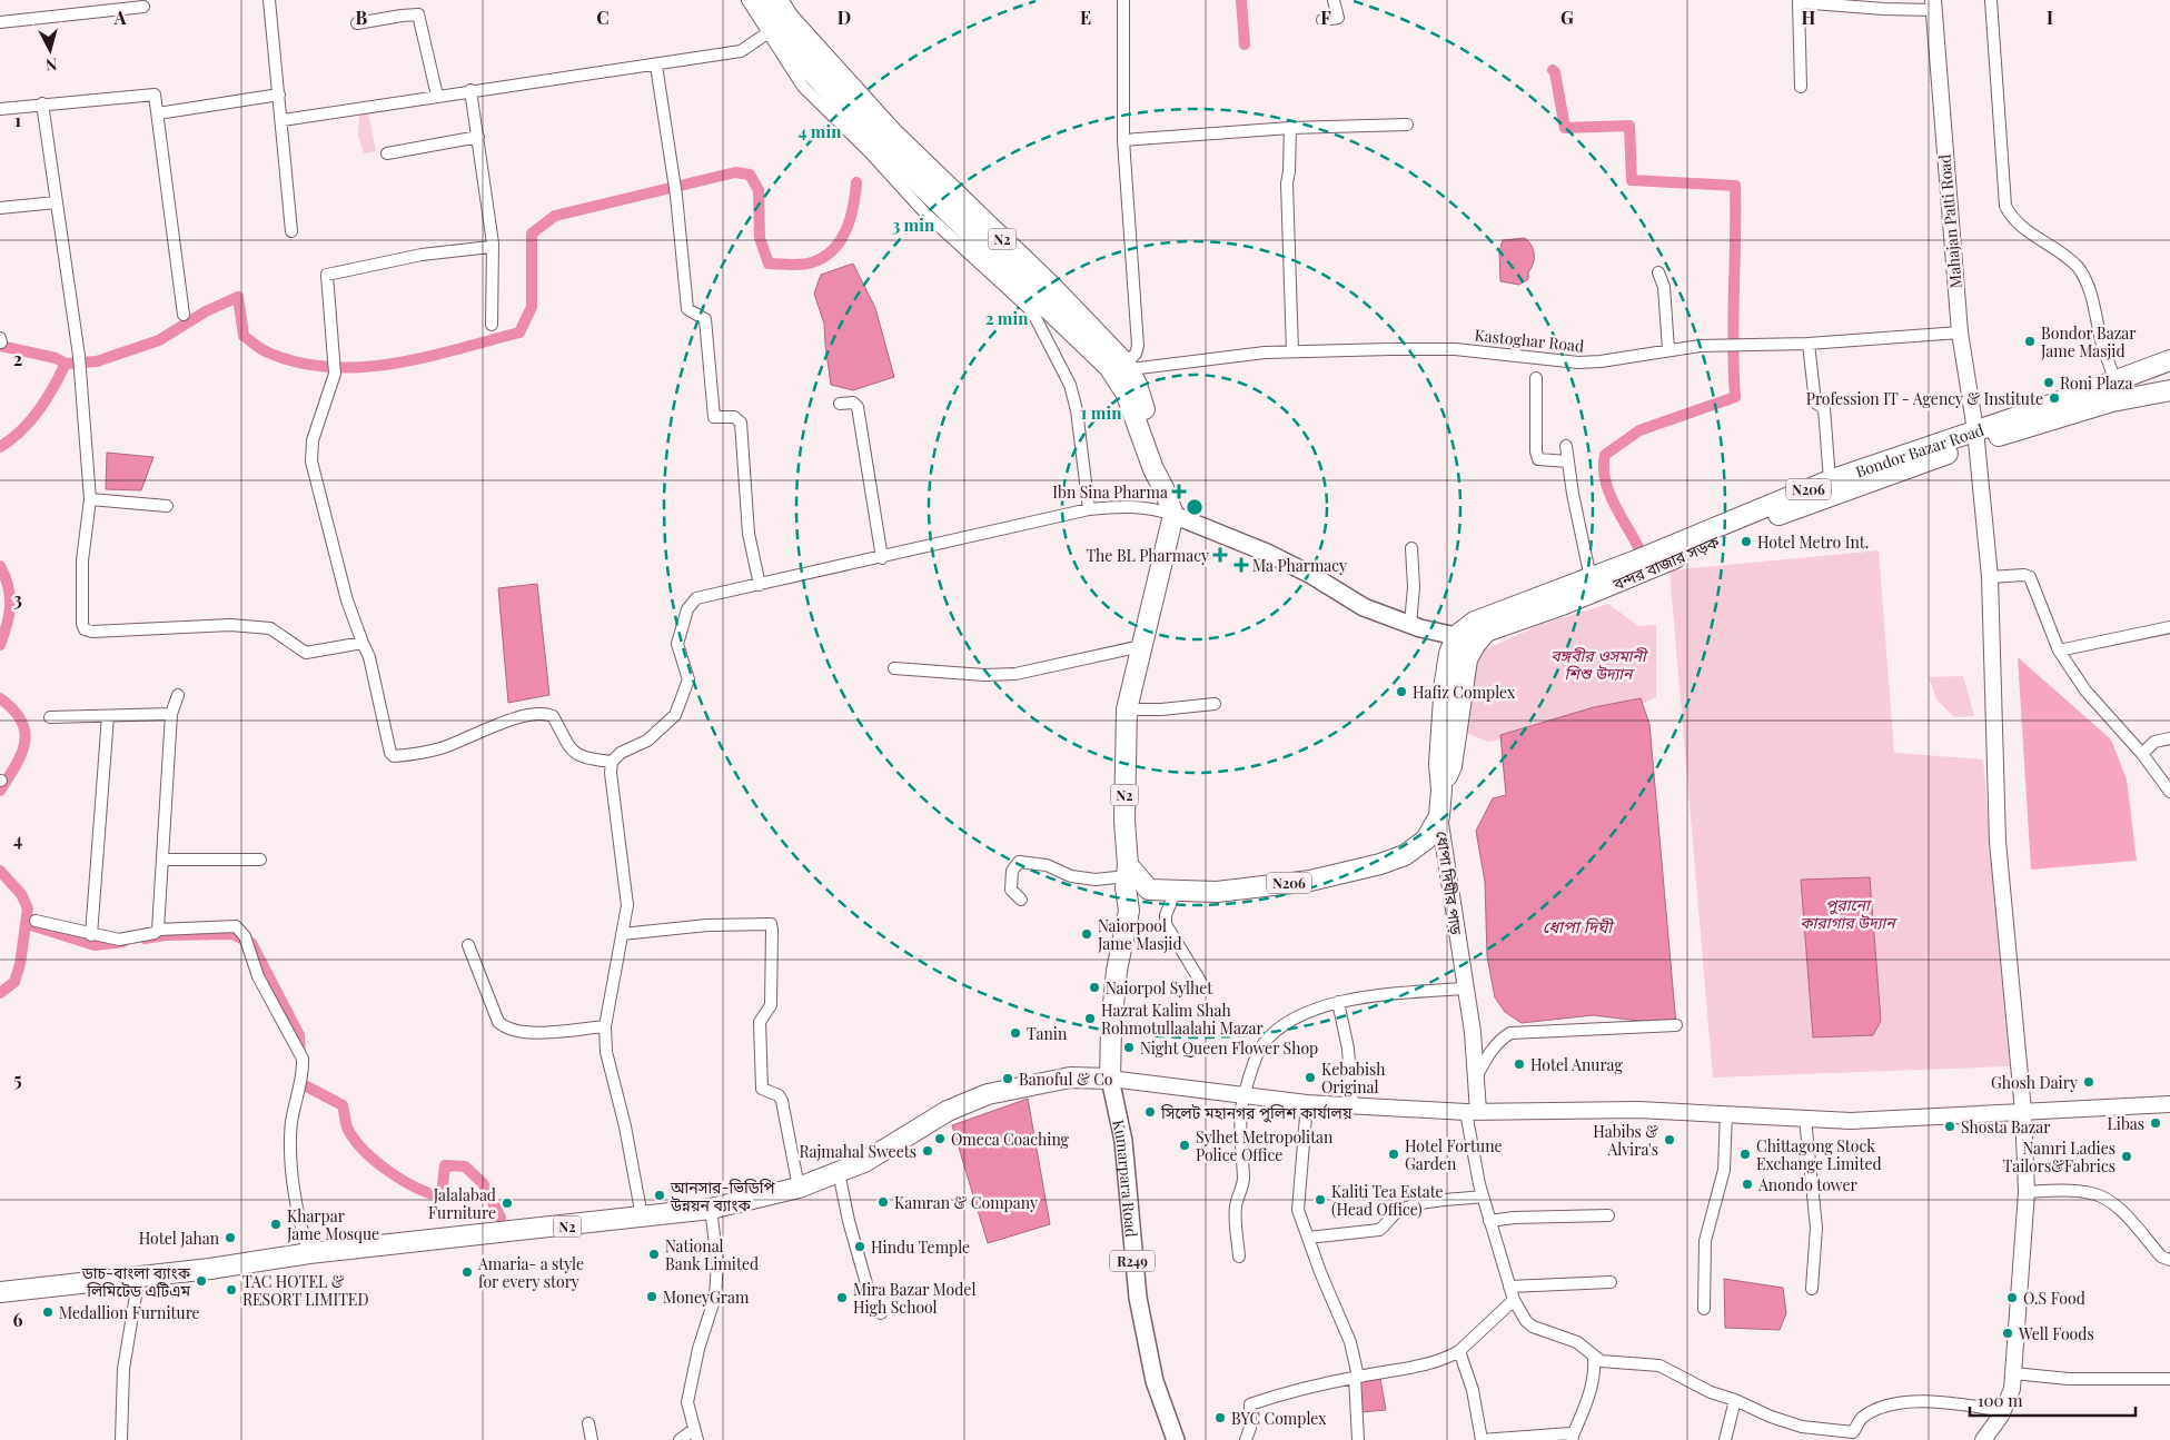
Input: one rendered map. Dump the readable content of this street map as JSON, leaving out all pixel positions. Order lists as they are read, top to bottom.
{
  "streets": {
    "highway": [
      "N2",
      "Bondor Bazar Road",
      "N206",
      "বন্দর বাজার সড়ক",
      "ধোপা দিঘীর পাড়"
    ],
    "main road": ["Mahajan Patti Road", "Kumarpara Road", "R249"],
    "street": ["Kastoghar Road"]
  },
  "crossings": [
    ["Mahajan Patti Road", "Kastoghar Road"],
    ["Mahajan Patti Road", "Bondor Bazar Road"],
    ["Mahajan Patti Road", "বন্দর বাজার সড়ক"],
    ["N2", "Kastoghar Road"],
    ["N2", "বন্দর বাজার সড়ক"],
    ["N2", "Kumarpara Road"],
    ["Bondor Bazar Road", "বন্দর বাজার সড়ক"],
    ["Bondor Bazar Road", "ধোপা দিঘীর পাড়"],
    ["N206", "ধোপা দিঘীর পাড়"],
    ["বন্দর বাজার সড়ক", "ধোপা দিঘীর পাড়"]
  ],
  "water": ["ধোপা দিঘী"],
  "parks": ["বঙ্গবীর ওসমানী শিশু উদ্যান", "পুরানো কারাগার উদ্যান"],
  "places": {
    "other": [
      "Bondor Bazar Jame Masjid",
      "Roni Plaza",
      "Profession IT - Agency & Institute",
      "Hotel Metro Int.",
      "Hafiz Complex",
      "Naiorpool Jame Masjid",
      "Naiorpol Sylhet",
      "Hazrat Kalim Shah Rohmotullaalahi Mazar",
      "Tanin",
      "Night Queen Flower Shop",
      "Hotel Anurag",
      "Kebabish Original",
      "Banoful & Co",
      "Ghosh Dairy",
      "সিলেট মহানগর পুলিশ কার্যালয়",
      "Libas",
      "Shosta Bazar",
      "Omeca Coaching",
      "Habibs & Alvira's",
      "Sylhet Metropolitan Police Office",
      "Rajmahal Sweets",
      "Hotel Fortune Garden",
      "Chittagong Stock Exchange Limited",
      "Namri Ladies Tailors&Fabrics",
      "Anondo tower",
      "আনসার-ভিডিপি উন্নয়ন ব্যাংক",
      "Kaliti Tea Estate (Head Office)",
      "Kamran & Company",
      "Jalalabad Furniture",
      "Kharpar Jame Mosque",
      "Hotel Jahan",
      "Hindu Temple",
      "National Bank Limited",
      "Amaria- a style for every story",
      "ডাচ-বাংলা ব্যাংক লিমিটেড এটিএম",
      "TAC HOTEL & RESORT LIMITED",
      "MoneyGram",
      "Mira Bazar Model High School",
      "O.S Food",
      "Medallion Furniture",
      "Well Foods",
      "BYC Complex"
    ],
    "health": ["Ibn Sina Pharma", "The BL Pharmacy", "Ma Pharmacy"]
  },
  "scale_bar": "100 m",
  "north": "bottom",
  "grid": {
    "columns": [
      "A",
      "B",
      "C",
      "D",
      "E",
      "F",
      "G",
      "H",
      "I"
    ],
    "rows": [
      "1",
      "2",
      "3",
      "4",
      "5",
      "6"
    ]
  },
  "rings": [
    "4 min",
    "3 min",
    "2 min",
    "1 min"
  ]
}
